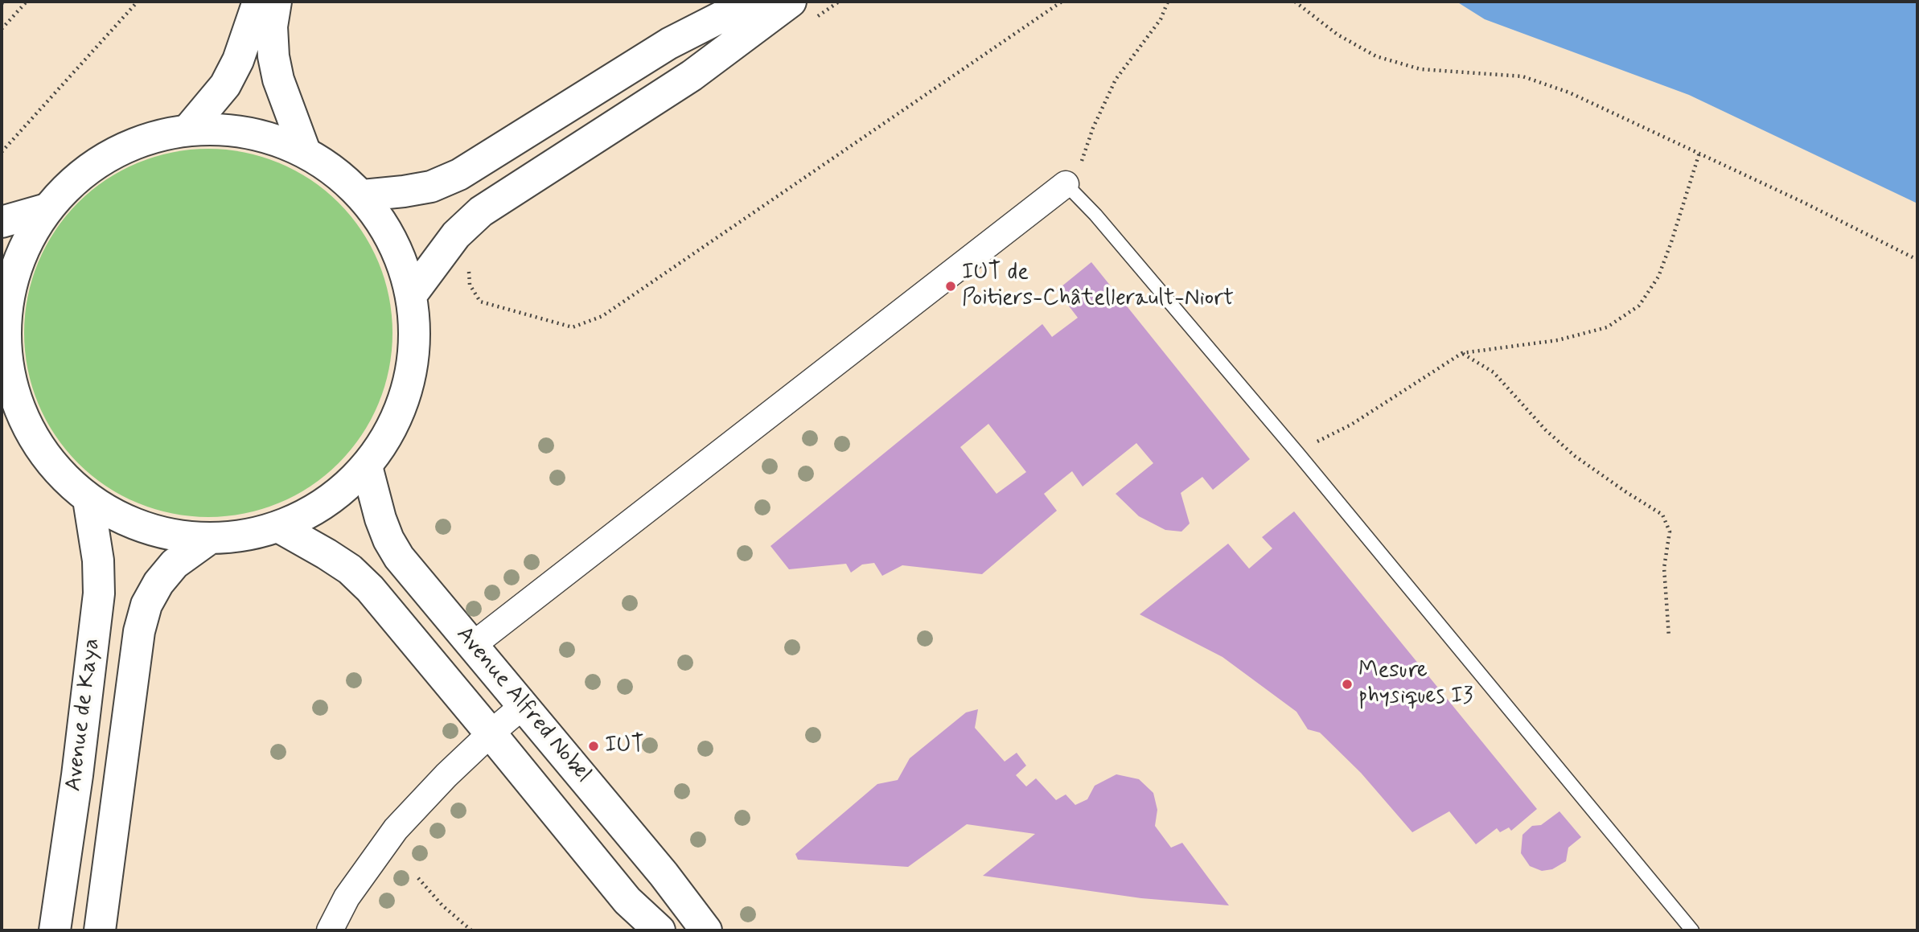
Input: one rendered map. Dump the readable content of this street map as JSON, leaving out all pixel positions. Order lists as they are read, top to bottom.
{
  "streets": {
    "main road": ["Avenue Alfred Nobel", "Avenue de Kaya"]
  },
  "places": ["IUT de Poitiers-Châtellerault-Niort", "Mesure physiques I3", "IUT"]
}
